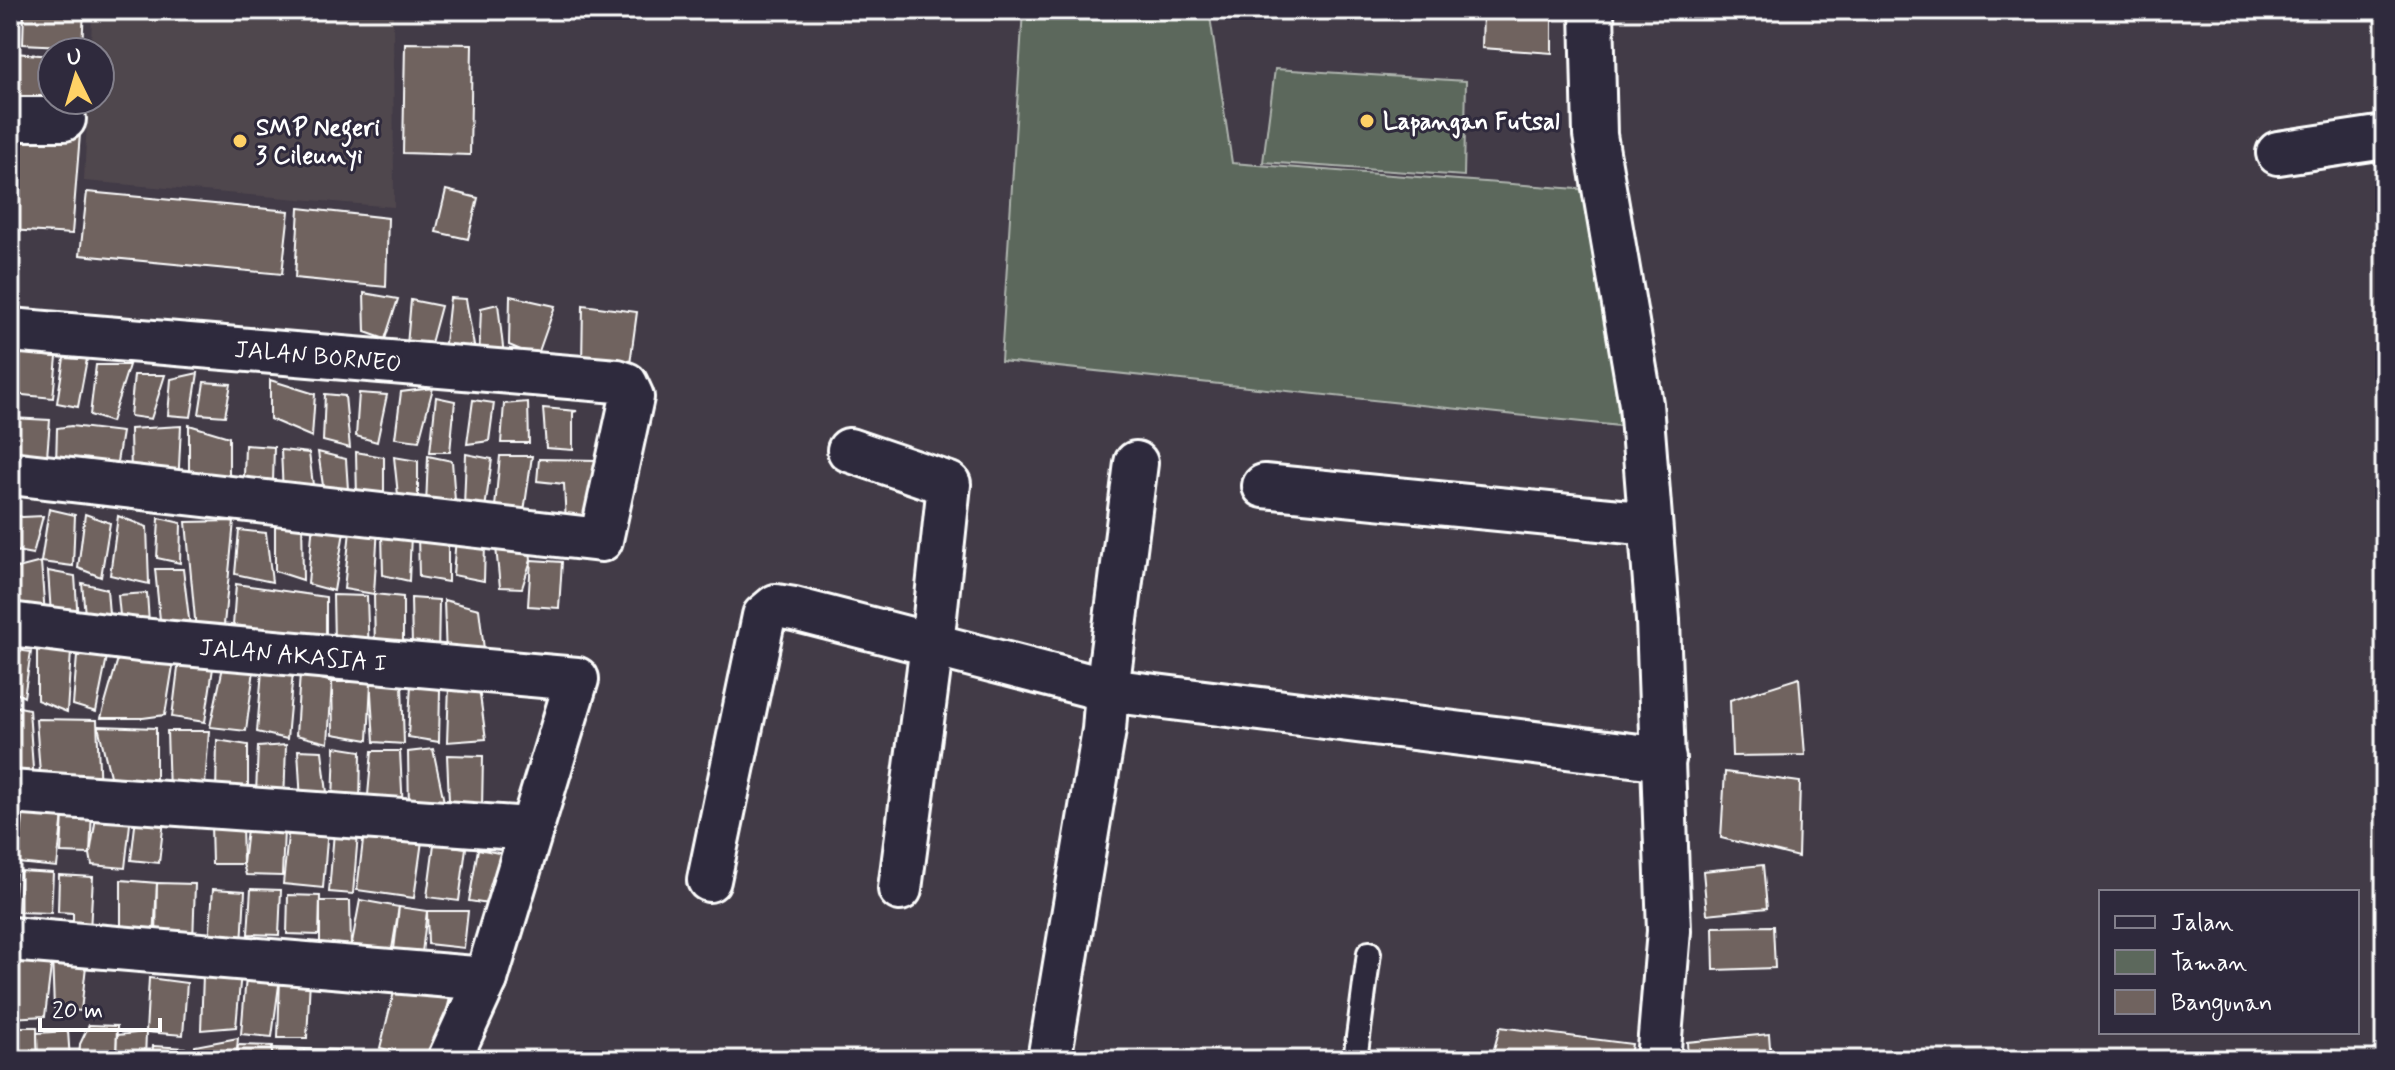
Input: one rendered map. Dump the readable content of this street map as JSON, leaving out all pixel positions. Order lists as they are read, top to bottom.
{
  "streets": {
    "street": ["JALAN BORNEO", "JALAN AKASIA I"]
  },
  "places": ["Lapangan Futsal", "SMP Negeri 3 Cileunyi"],
  "legend": ["Jalan", "Taman", "Bangunan"],
  "scale_bar": "20 m",
  "north": "top"
}
